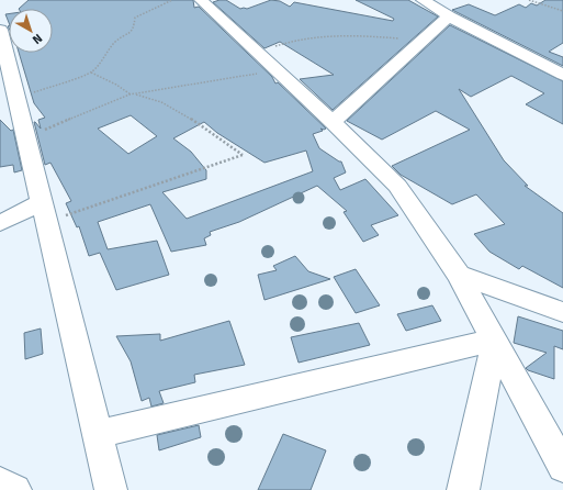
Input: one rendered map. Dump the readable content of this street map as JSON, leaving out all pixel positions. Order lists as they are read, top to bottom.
{
  "north": "bottom right"
}
